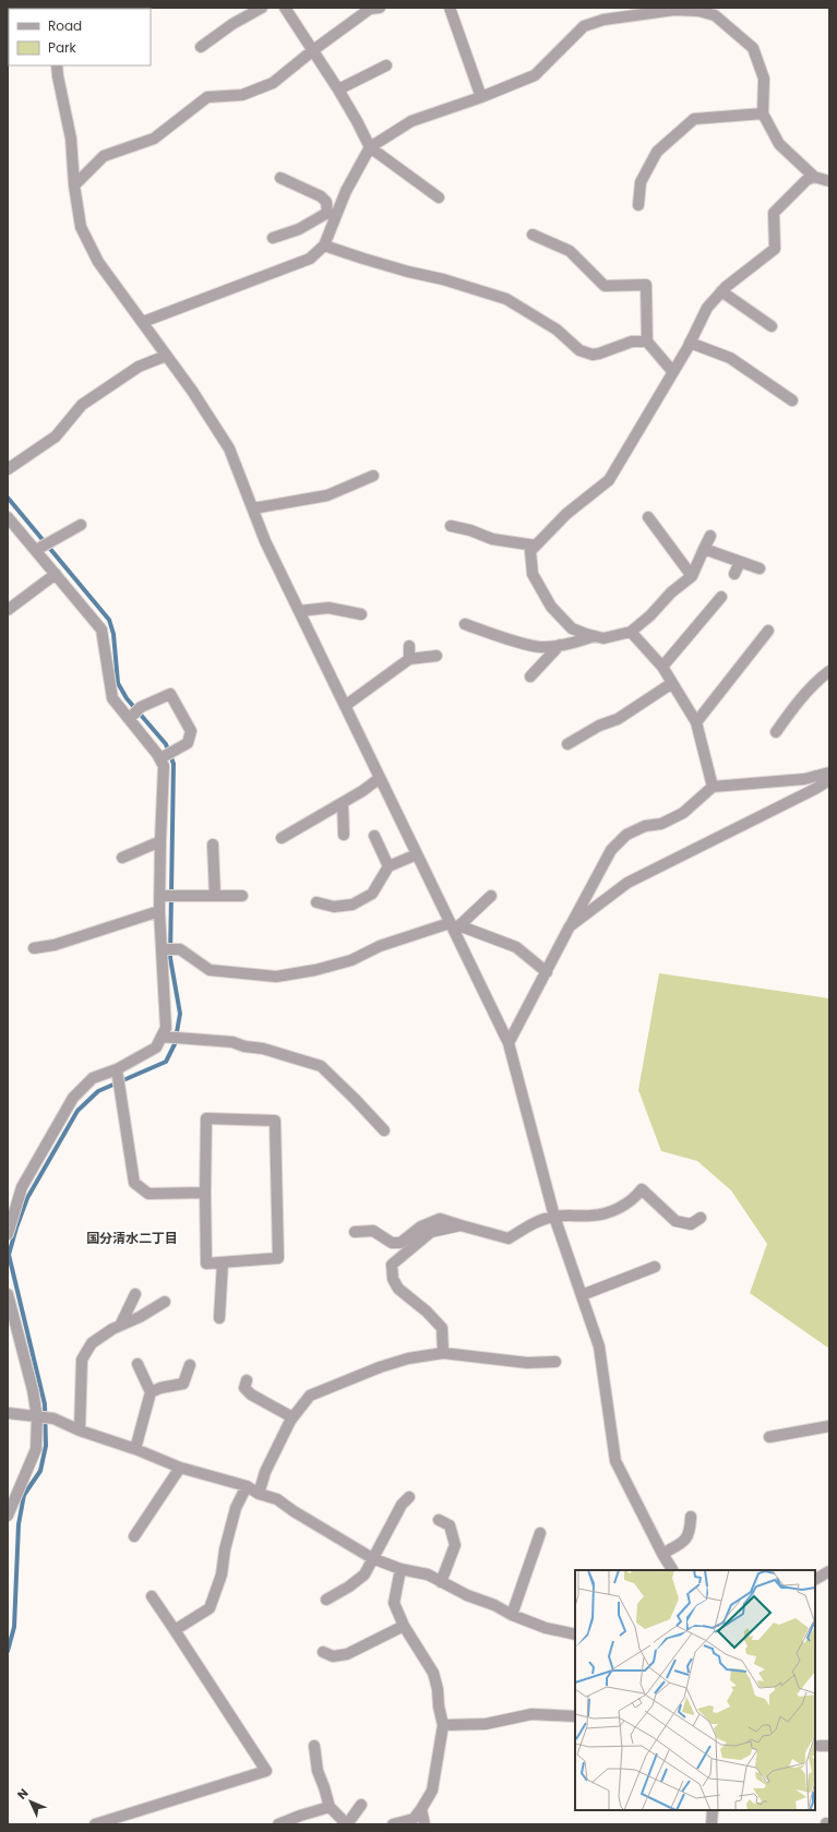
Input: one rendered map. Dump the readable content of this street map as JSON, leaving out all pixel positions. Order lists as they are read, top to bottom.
{
  "districts": ["国分清水二丁目"],
  "legend": ["Road", "Park"],
  "north": "top left"
}
